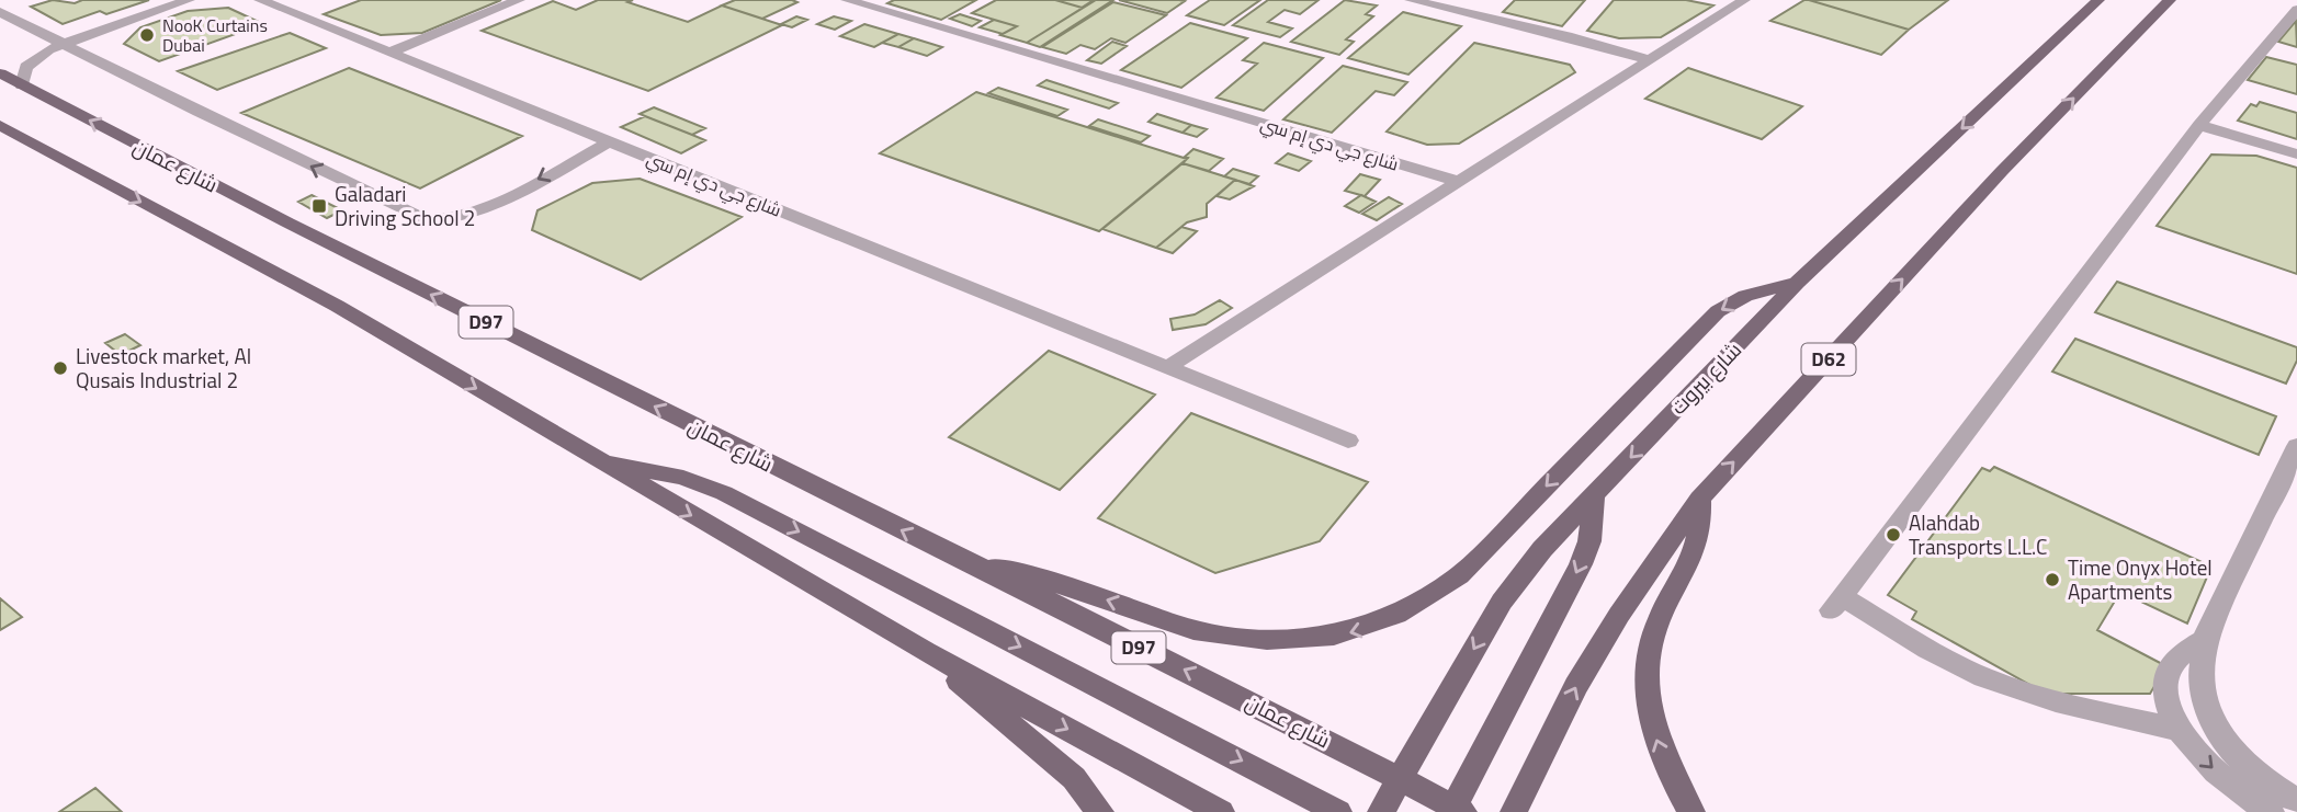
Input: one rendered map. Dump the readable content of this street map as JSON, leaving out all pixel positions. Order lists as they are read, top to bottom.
{
  "streets": {
    "main road": [
      "شارع عمان",
      "D97",
      "D62",
      "شارع بيروت"
    ],
    "street": ["شارع جي دي إم سي"]
  },
  "crossings": [
    ["شارع عمان", "شارع بيروت"]
  ],
  "places": {
    "other": [
      "NooK Curtains Dubai",
      "Livestock market, Al Qusais Industrial 2",
      "Alahdab Transports L.L.C",
      "Time Onyx Hotel Apartments"
    ],
    "transit": ["Galadari Driving School 2"]
  }
}
